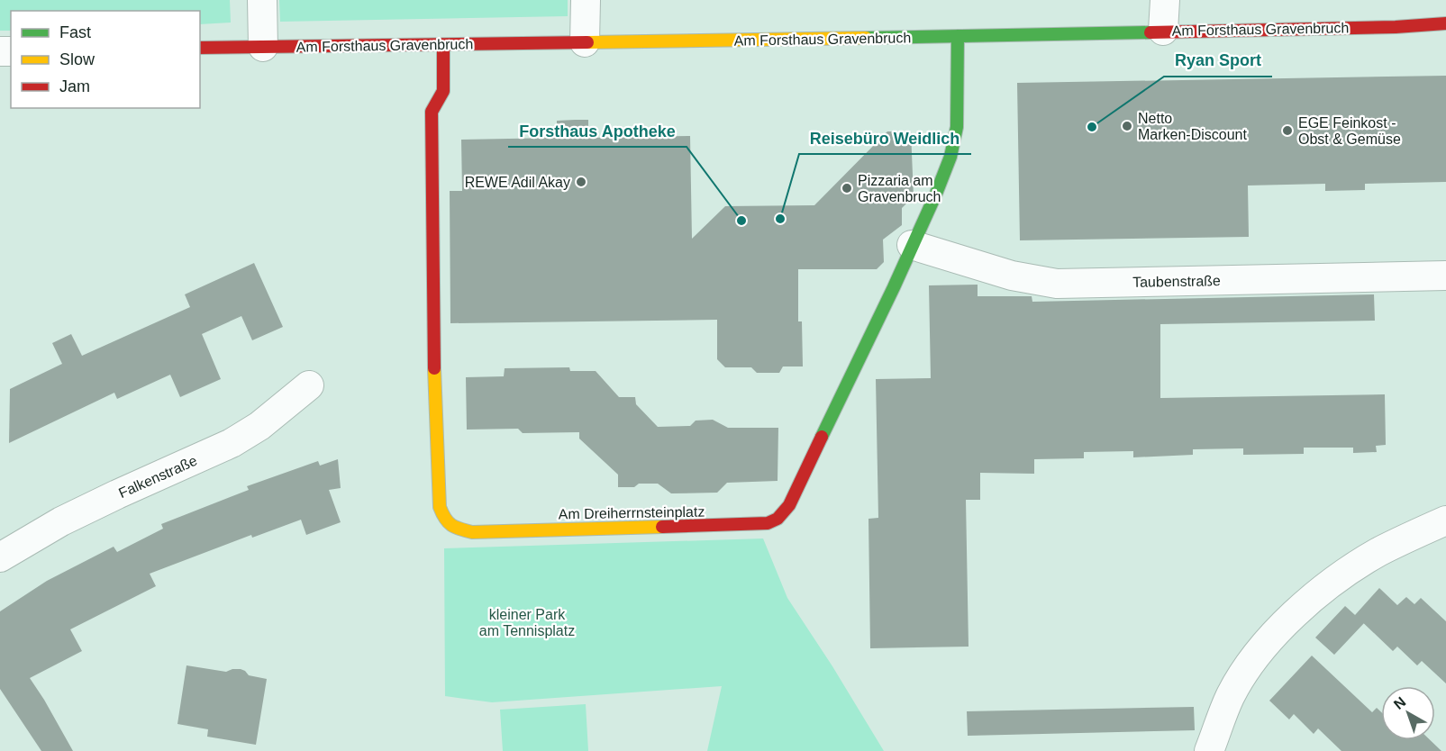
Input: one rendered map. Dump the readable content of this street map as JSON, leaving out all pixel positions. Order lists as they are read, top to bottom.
{
  "streets": {
    "street": [
      "Am Forsthaus Gravenbruch",
      "Taubenstraße",
      "Falkenstraße",
      "Am Dreiherrnsteinplatz"
    ]
  },
  "crossings": [
    ["Am Forsthaus Gravenbruch", "Am Dreiherrnsteinplatz"],
    ["Taubenstraße", "Am Dreiherrnsteinplatz"]
  ],
  "parks": ["kleiner Park am Tennisplatz"],
  "places": [
    "Netto Marken-Discount",
    "Ryan Sport",
    "EGE Feinkost - Obst & Gemüse",
    "REWE Adil Akay",
    "Pizzaria am Gravenbruch",
    "Reisebüro Weidlich",
    "Forsthaus Apotheke"
  ],
  "legend": ["Fast", "Slow", "Jam"],
  "north": "top left"
}
